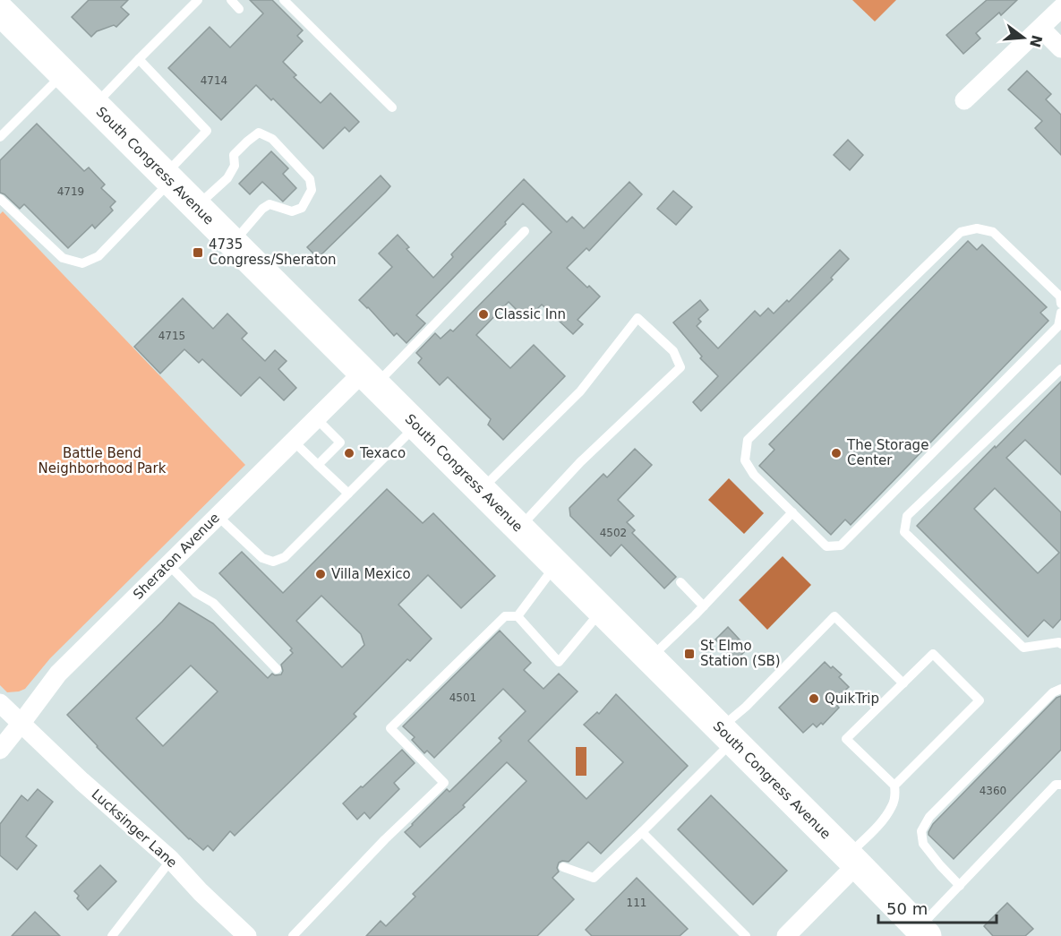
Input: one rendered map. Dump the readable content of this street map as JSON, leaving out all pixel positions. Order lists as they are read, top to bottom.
{
  "streets": {
    "main road": ["South Congress Avenue"],
    "street": ["Sheraton Avenue", "Lucksinger Lane"]
  },
  "crossings": [
    ["South Congress Avenue", "Sheraton Avenue"],
    ["Sheraton Avenue", "Lucksinger Lane"]
  ],
  "parks": ["Battle Bend Neighborhood Park"],
  "places": {
    "transit": ["4735 Congress/Sheraton", "St Elmo Station (SB)"],
    "other": [
      "Classic Inn",
      "Texaco",
      "The Storage Center",
      "Villa Mexico",
      "QuikTrip"
    ]
  },
  "house_numbers": [
    "4714",
    "4719",
    "4715",
    "4502",
    "4501",
    "4360",
    "111"
  ],
  "scale_bar": "50 m",
  "north": "right"
}
